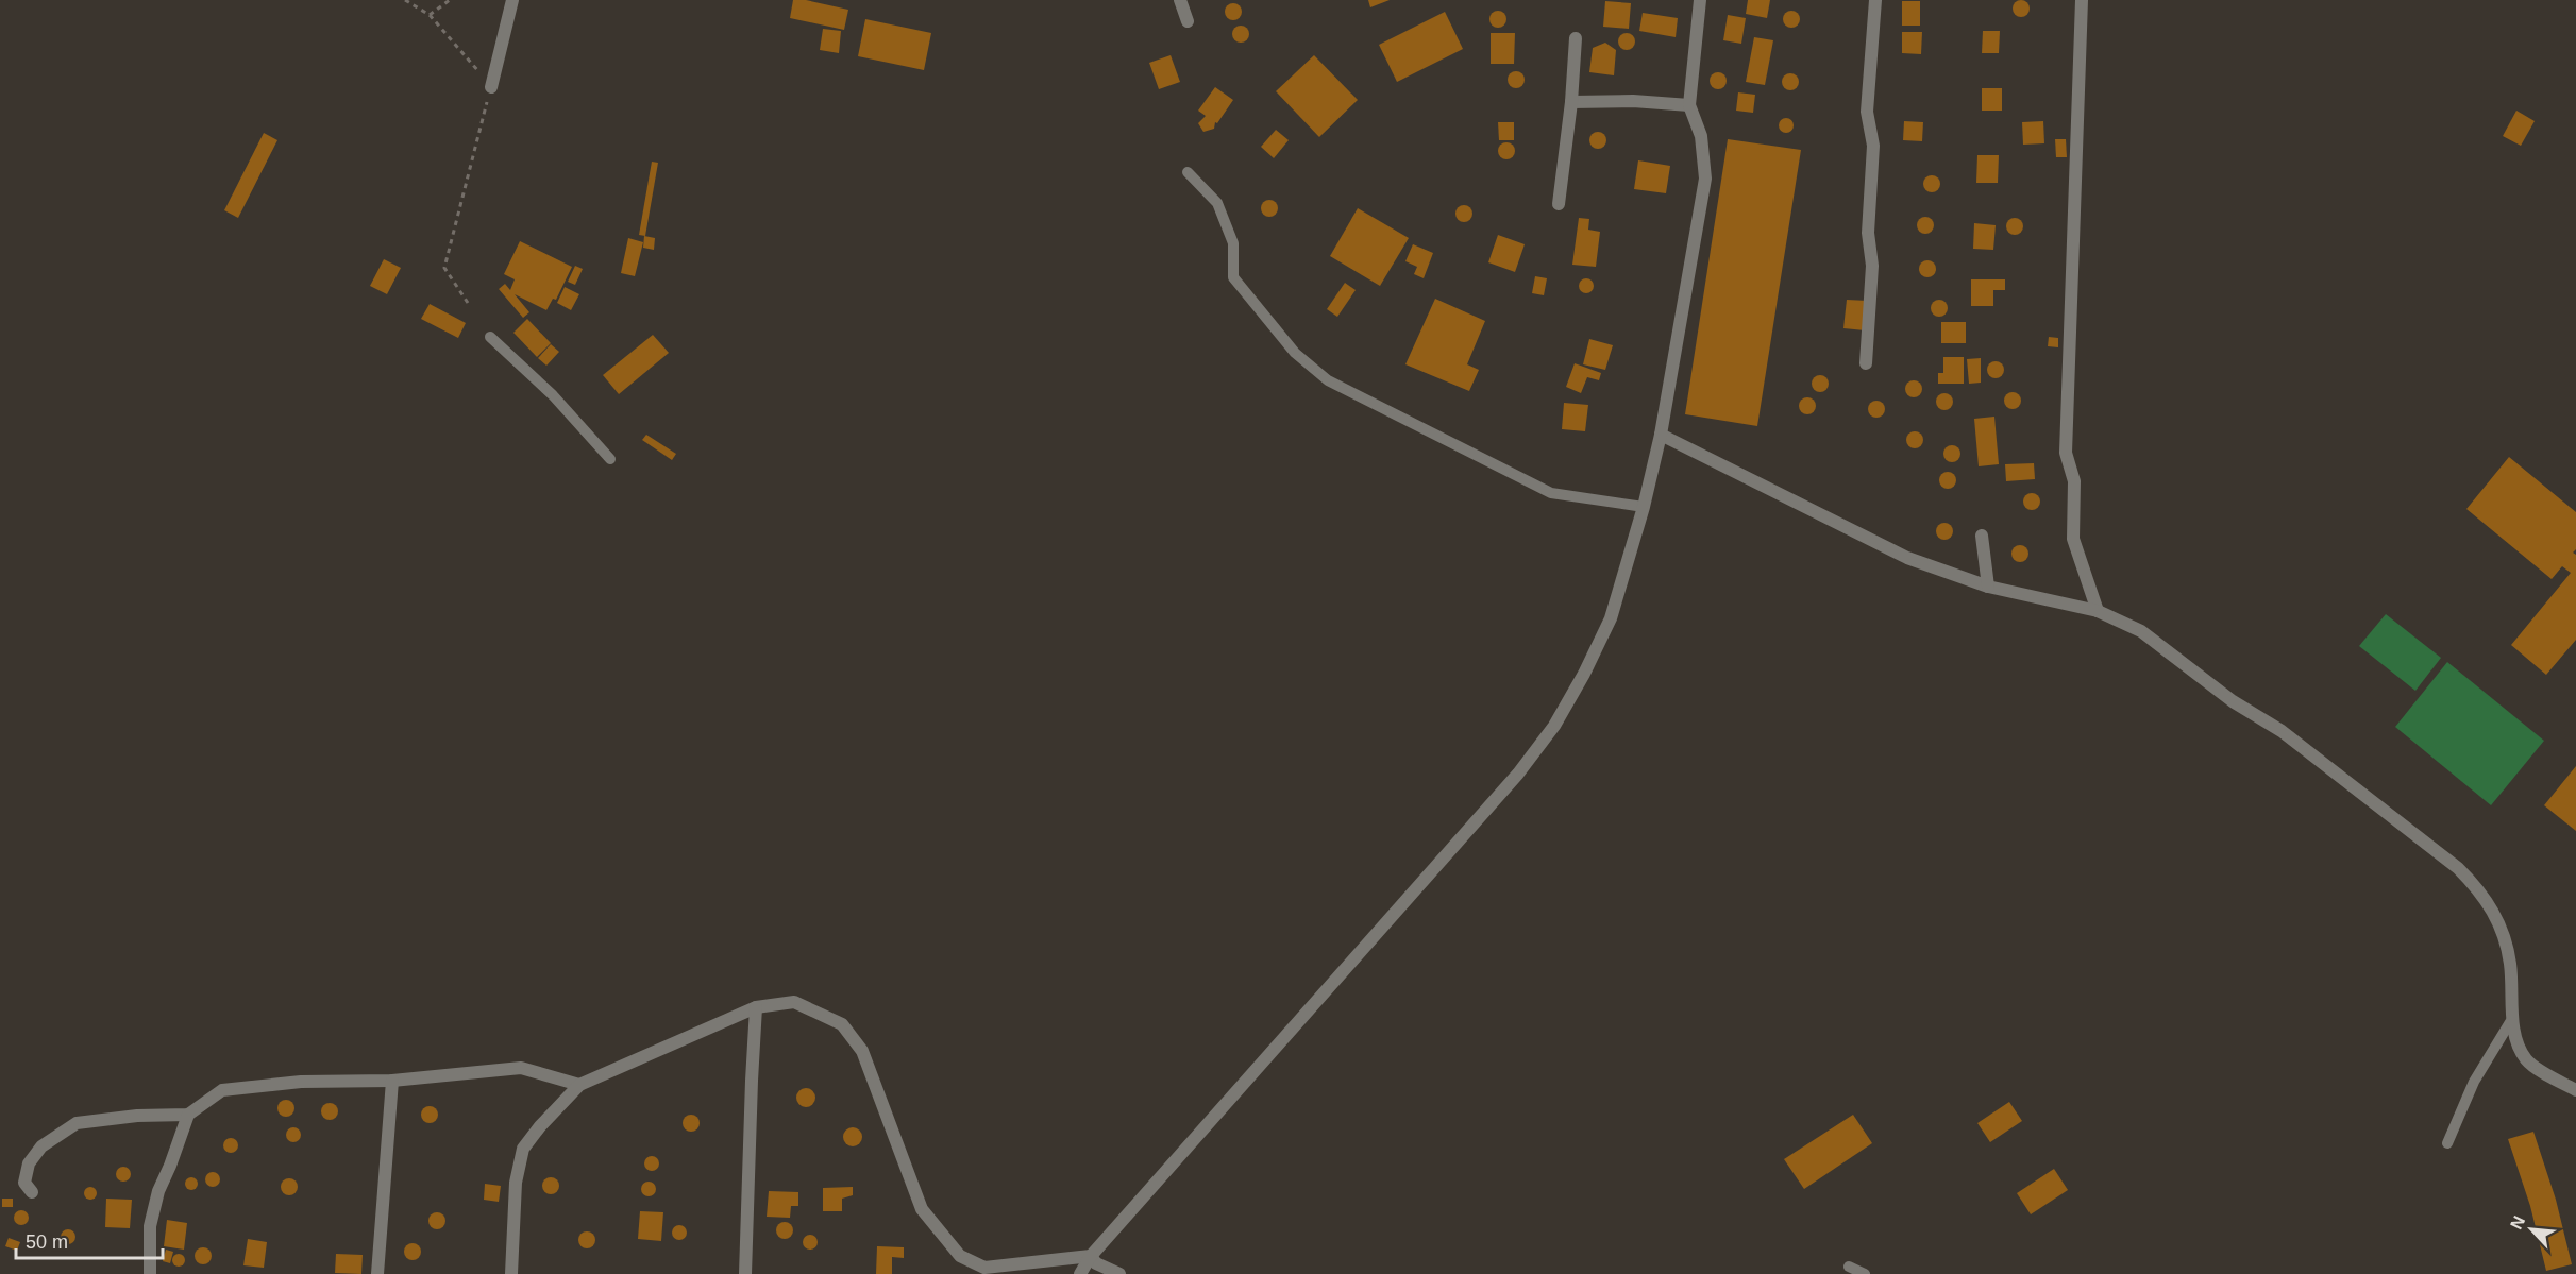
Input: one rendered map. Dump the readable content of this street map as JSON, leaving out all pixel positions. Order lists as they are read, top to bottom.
{
  "scale_bar": "50 m",
  "north": "top left"
}
